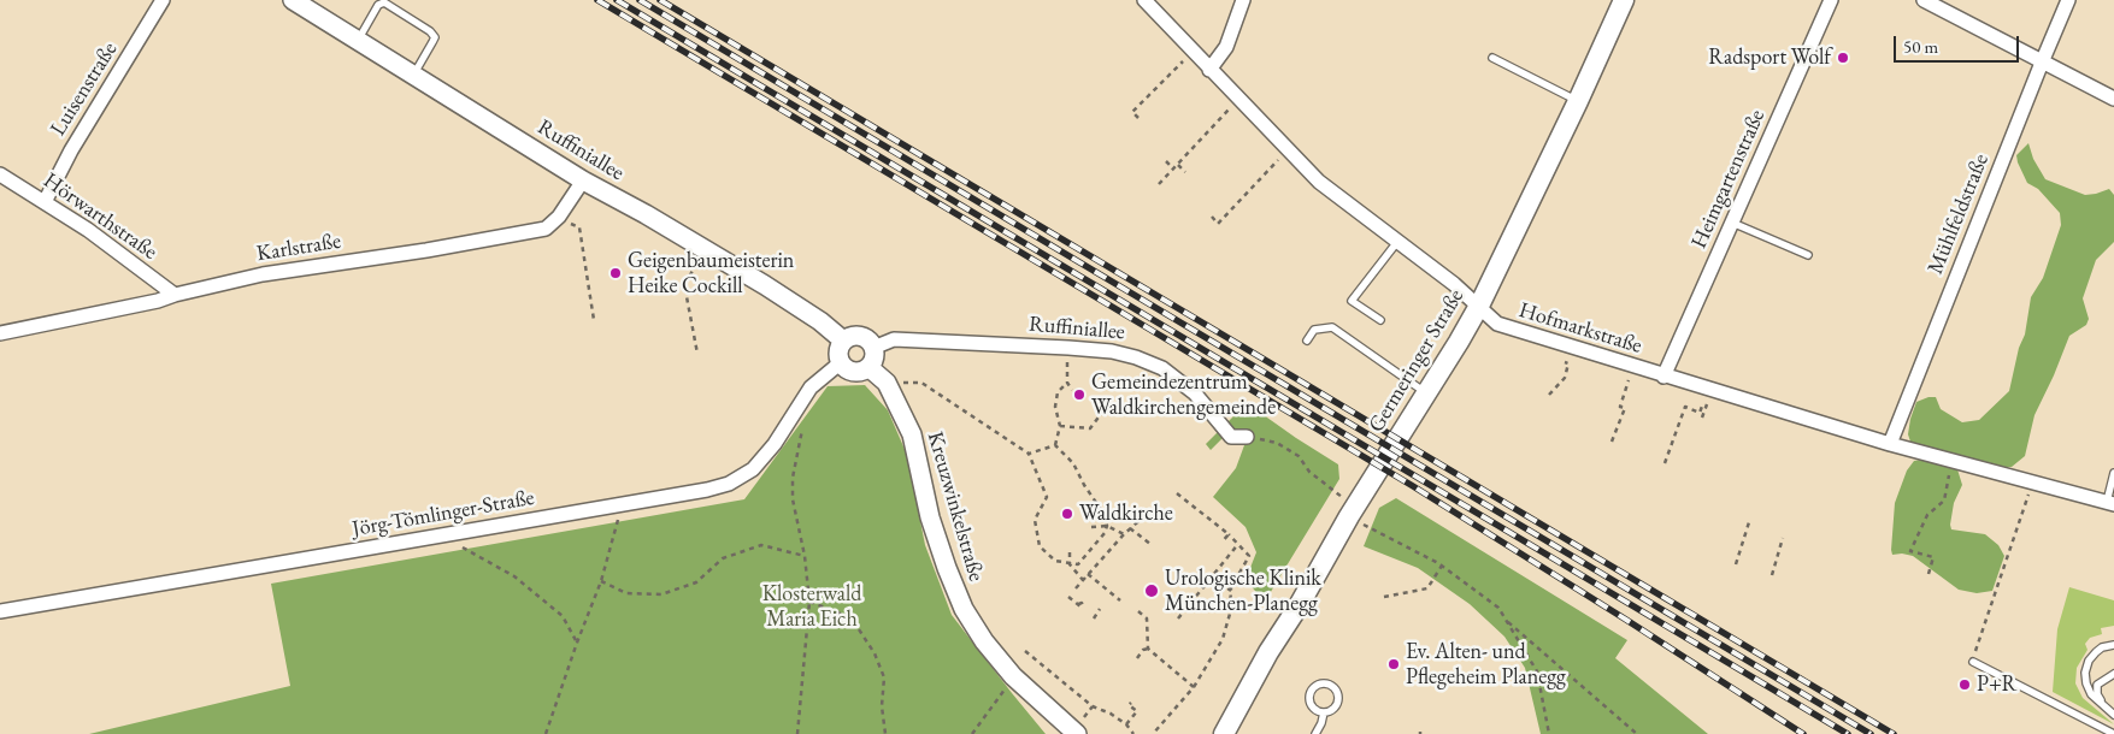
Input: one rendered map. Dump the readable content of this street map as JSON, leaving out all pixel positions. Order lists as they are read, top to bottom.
{
  "streets": {
    "main road": ["Germeringer Straße"],
    "street": [
      "Luisenstraße",
      "Ruffiniallee",
      "Heimgartenstraße",
      "Mühlfeldstraße",
      "Hörwarthstraße",
      "Karlstraße",
      "Hofmarkstraße",
      "Kreuzwinkelstraße",
      "Jörg-Tömlinger-Straße"
    ]
  },
  "crossings": [
    ["Luisenstraße", "Hörwarthstraße"],
    ["Ruffiniallee", "Karlstraße"],
    ["Ruffiniallee", "Kreuzwinkelstraße"],
    ["Ruffiniallee", "Jörg-Tömlinger-Straße"],
    ["Heimgartenstraße", "Hofmarkstraße"],
    ["Mühlfeldstraße", "Hofmarkstraße"],
    ["Hörwarthstraße", "Karlstraße"],
    ["Hofmarkstraße", "Germeringer Straße"],
    ["Kreuzwinkelstraße", "Jörg-Tömlinger-Straße"]
  ],
  "parks": ["Klosterwald Maria Eich"],
  "places": [
    "Radsport Wolf",
    "Geigenbaumeisterin Heike Cockill",
    "Gemeindezentrum Waldkirchengemeinde",
    "Waldkirche",
    "Urologische Klinik München-Planegg",
    "Ev. Alten- und Pflegeheim Planegg",
    "P+R"
  ],
  "scale_bar": "50 m"
}
